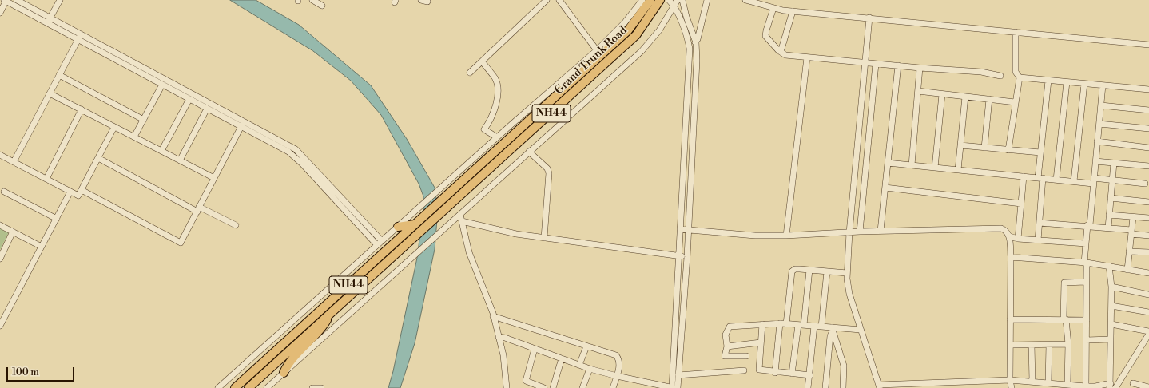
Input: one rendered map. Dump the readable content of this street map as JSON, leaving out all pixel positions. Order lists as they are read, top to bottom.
{
  "streets": {
    "highway": ["Grand Trunk Road", "NH44"]
  },
  "crossings": [
    ["Grand Trunk Road", "NH44"]
  ],
  "scale_bar": "100 m"
}
